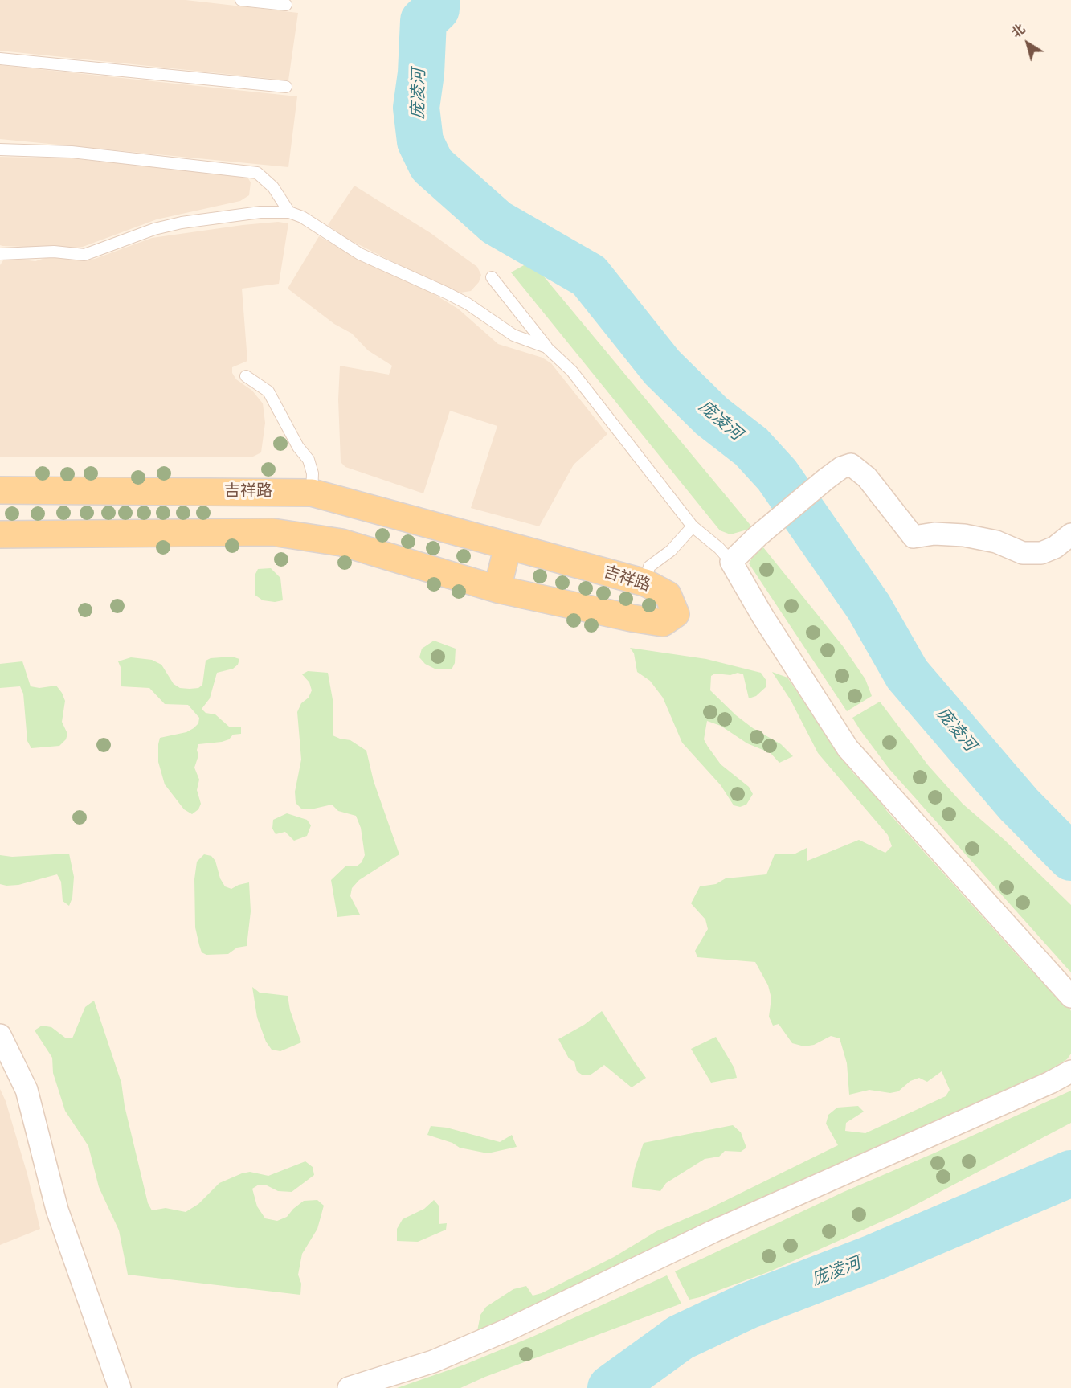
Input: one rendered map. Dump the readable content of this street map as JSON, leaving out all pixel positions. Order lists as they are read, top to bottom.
{
  "streets": {
    "main road": ["吉祥路"]
  },
  "water": ["庞凌河"],
  "north": "top left"
}
